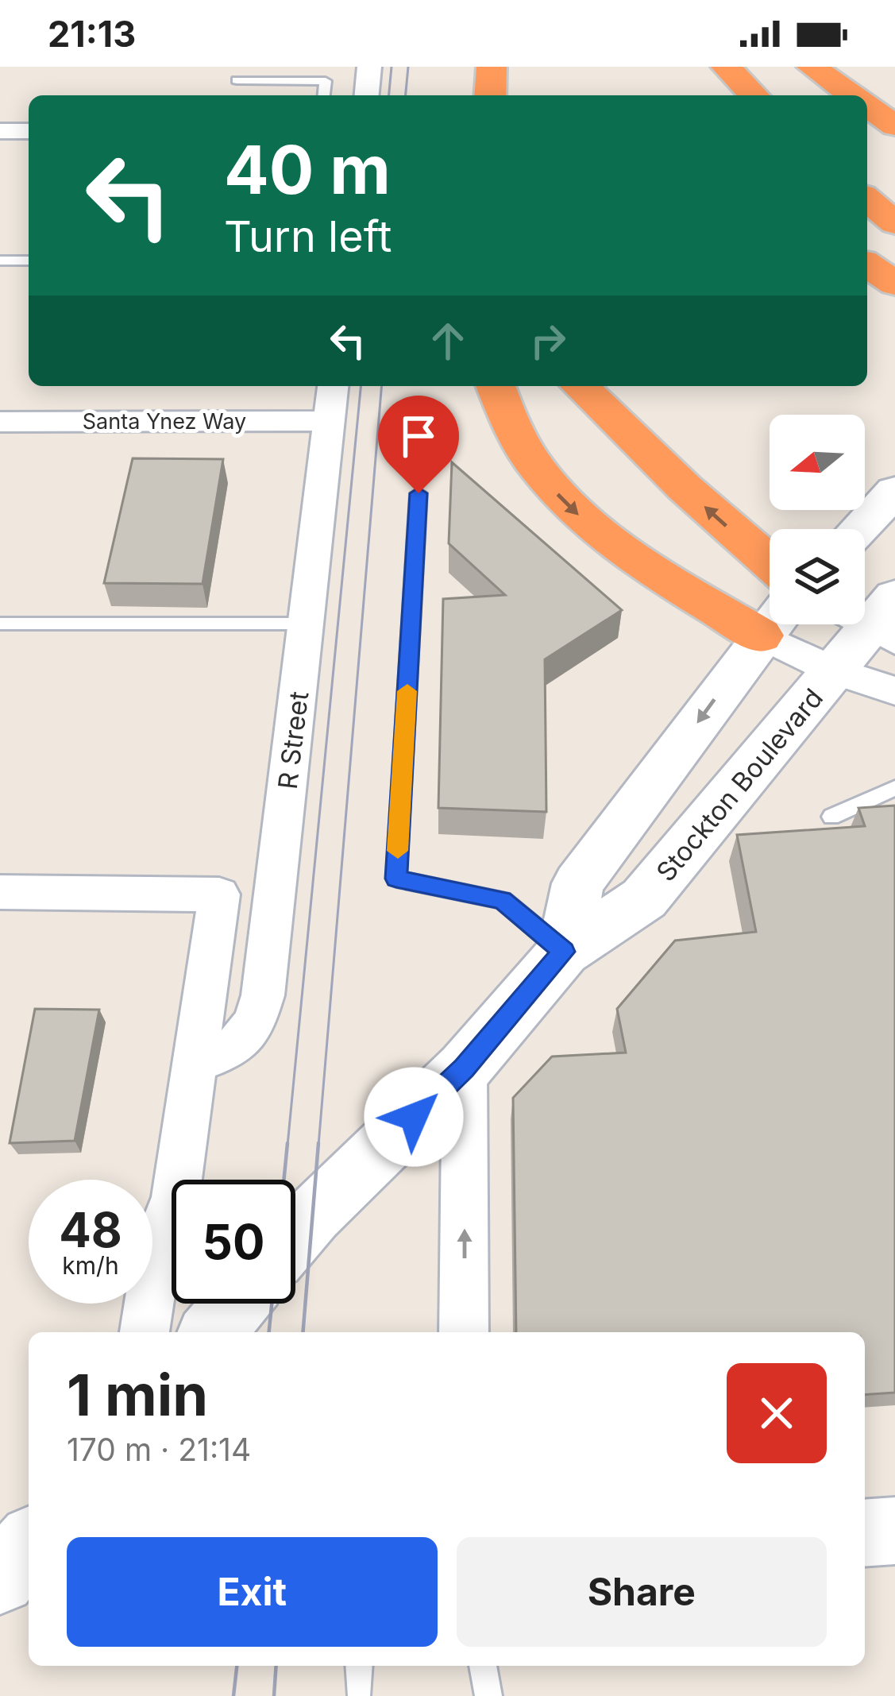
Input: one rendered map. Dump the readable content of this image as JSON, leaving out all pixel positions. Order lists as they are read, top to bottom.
{
  "streets": {
    "main road": ["Stockton Boulevard"],
    "street": ["Santa Ynez Way", "R Street"]
  },
  "crossings": [
    ["Santa Ynez Way", "R Street"]
  ],
  "north": "left",
  "page": {
    "status": "21:13",
    "turn": ["40 m", "Turn left"],
    "speed": "48 km/h",
    "limit": "50",
    "heading": ["1 min", "170 m · 21:14"],
    "buttons": ["Exit", "Share"]
  }
}
